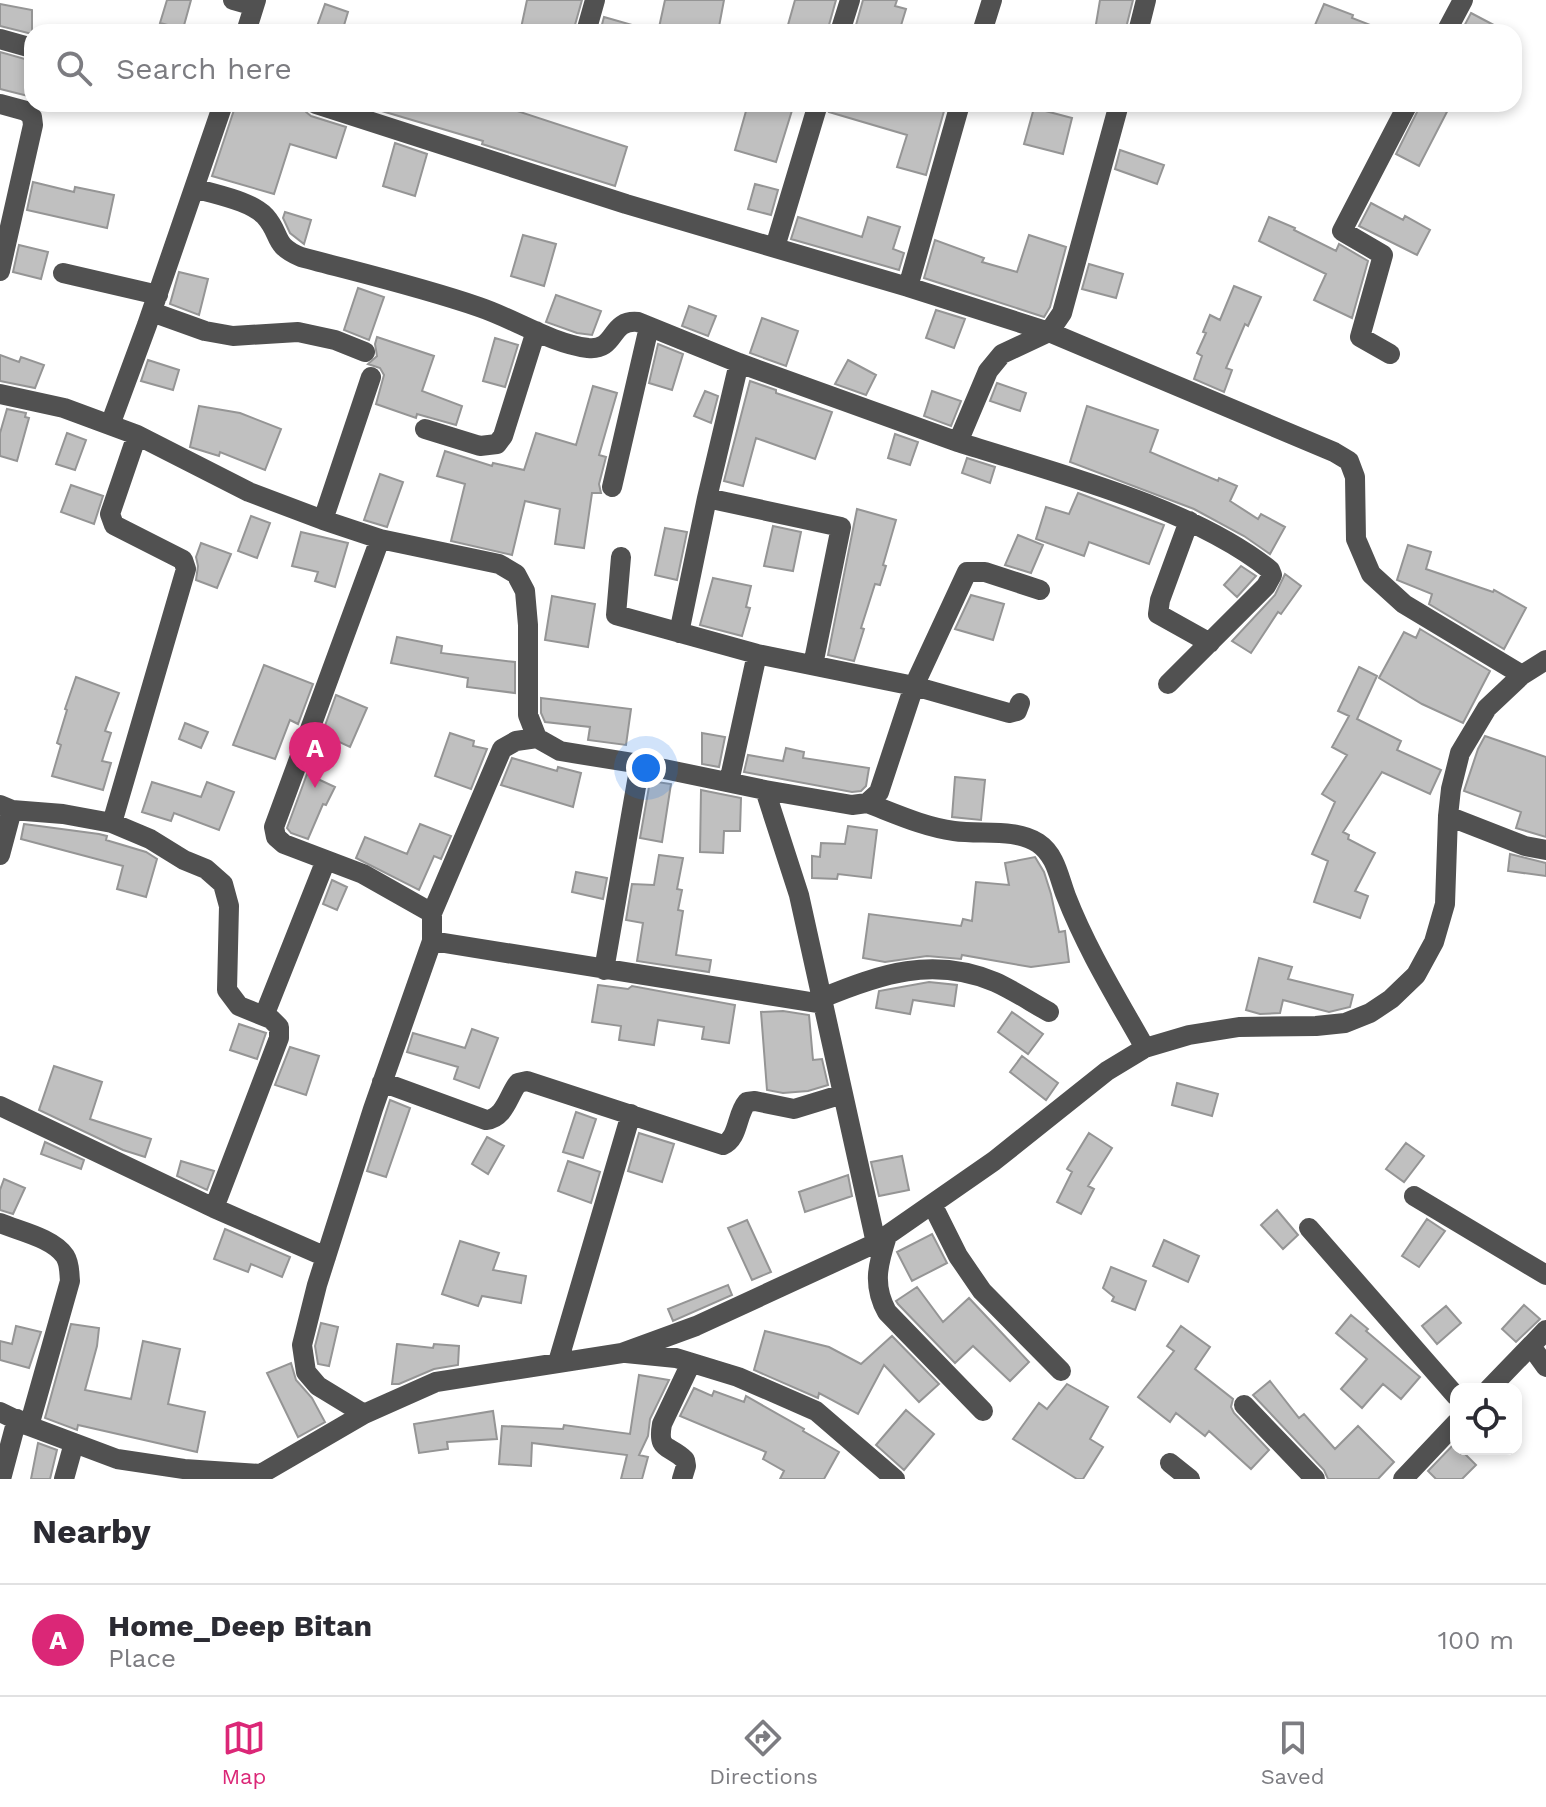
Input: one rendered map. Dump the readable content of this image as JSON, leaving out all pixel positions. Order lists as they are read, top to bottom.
{
  "page": {
    "search": "Search here",
    "pins": "A",
    "heading": "Nearby",
    "list": [
      {
        "mark": "A",
        "name": "Home_Deep Bitan",
        "note": "Place",
        "value": "100 m"
      }
    ],
    "nav": ["Map", "Directions", "Saved"]
  }
}
